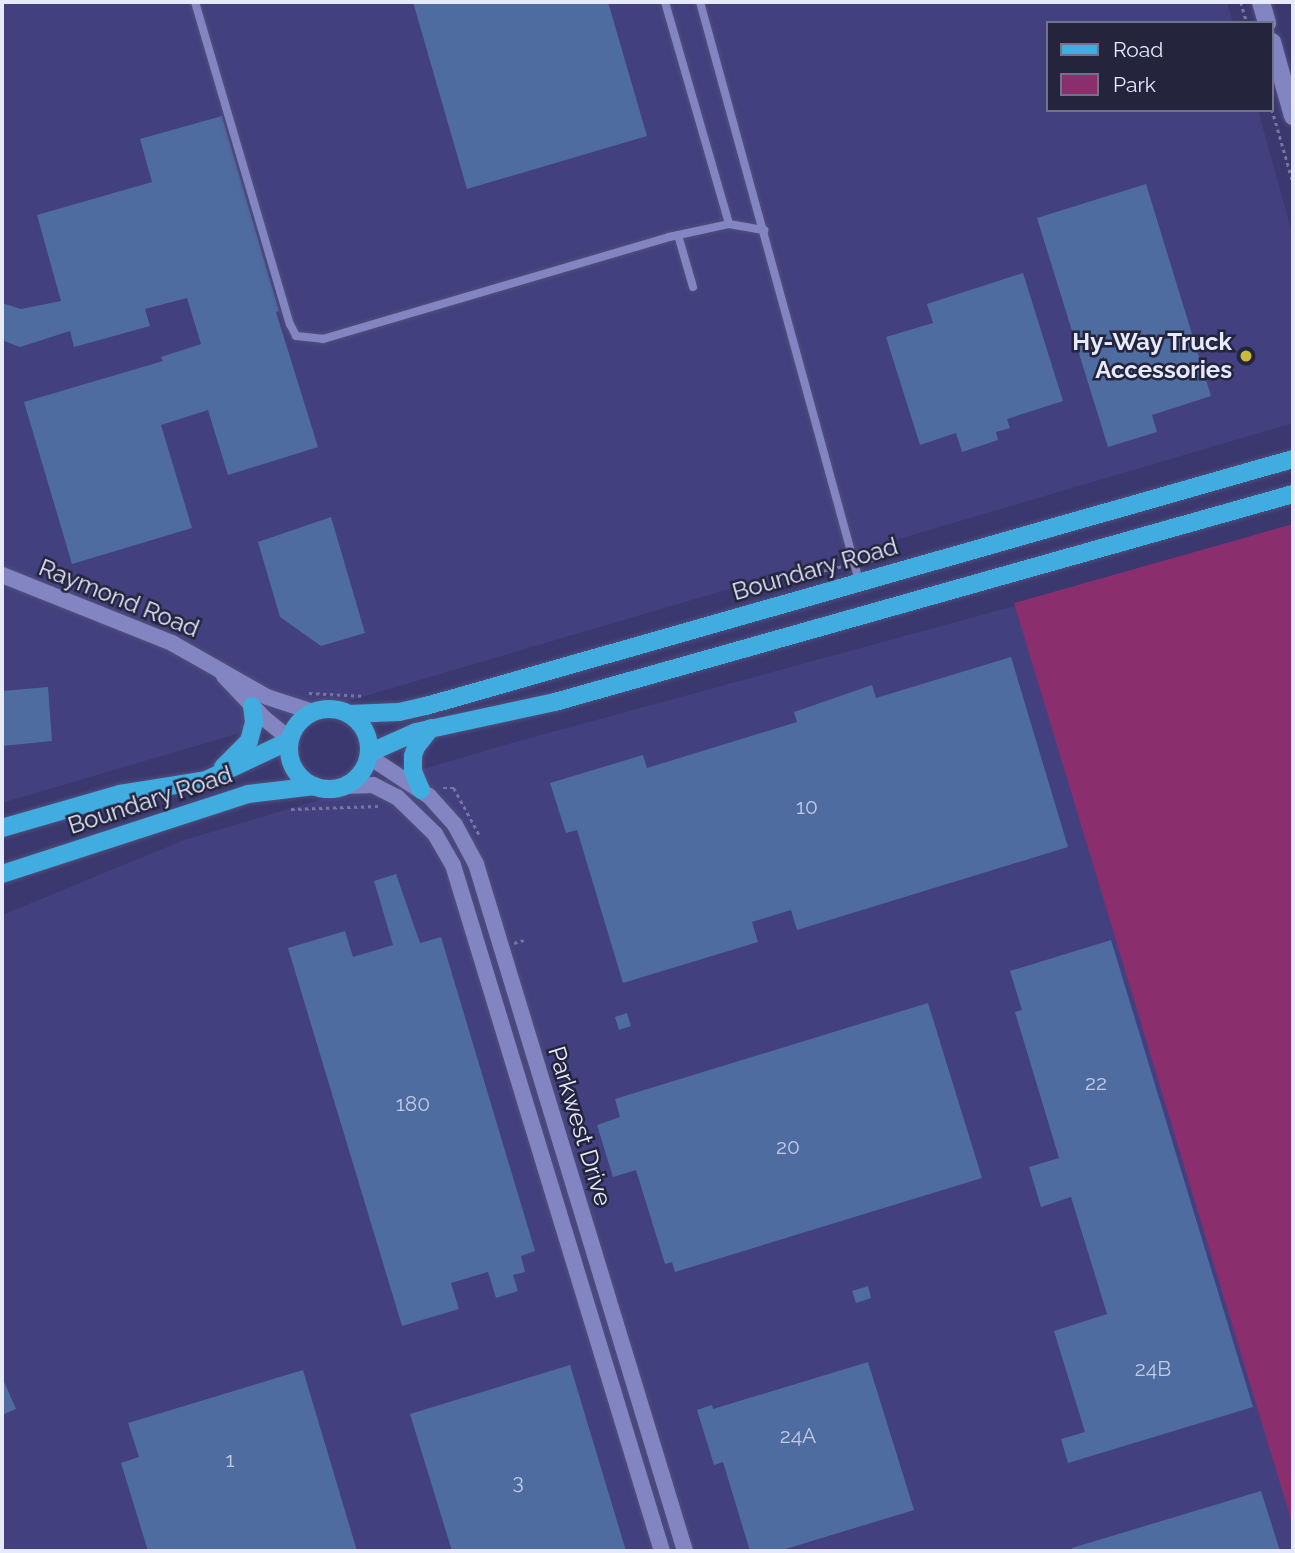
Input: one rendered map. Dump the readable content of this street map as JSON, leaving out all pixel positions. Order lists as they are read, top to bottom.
{
  "streets": {
    "main road": ["Boundary Road"],
    "street": ["Raymond Road", "Parkwest Drive"]
  },
  "crossings": [
    ["Boundary Road", "Raymond Road"],
    ["Boundary Road", "Parkwest Drive"],
    ["Raymond Road", "Parkwest Drive"]
  ],
  "places": ["Hy-Way Truck Accessories"],
  "house_numbers": [
    "10",
    "22",
    "180",
    "20",
    "24B",
    "24A",
    "1",
    "3"
  ],
  "legend": ["Road", "Park"]
}
